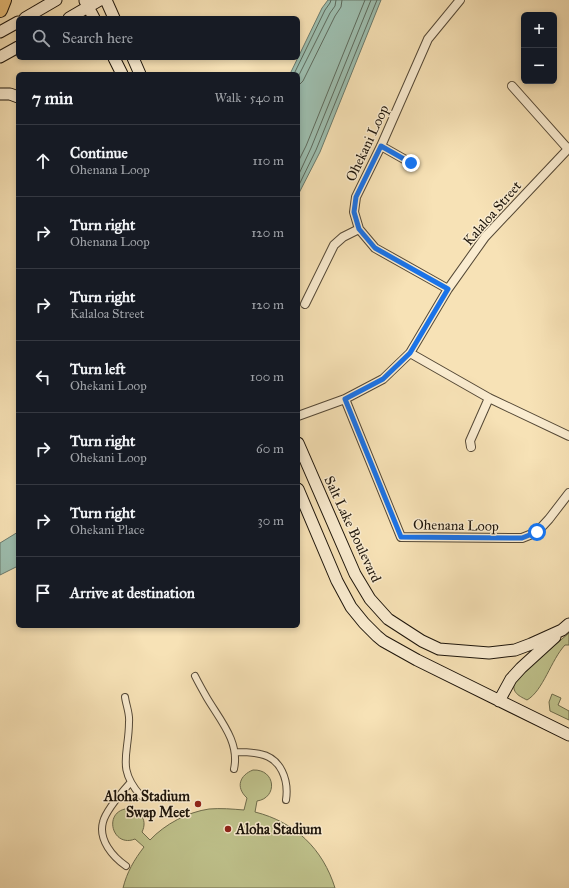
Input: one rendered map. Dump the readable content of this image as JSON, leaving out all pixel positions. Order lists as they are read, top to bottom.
{
  "streets": {
    "main road": ["Salt Lake Boulevard"],
    "street": ["Ohekani Loop", "Kalaloa Street", "Ohenana Loop"]
  },
  "crossings": [
    ["Ohekani Loop", "Kalaloa Street"],
    ["Kalaloa Street", "Ohenana Loop"]
  ],
  "places": ["Aloha Stadium Swap Meet", "Aloha Stadium"],
  "page": {
    "map_buttons": ["+", "−"],
    "search": "Search here",
    "heading": ["7 min", "Walk · 540 m"],
    "list": [
      ["Continue", "Ohenana Loop", "110 m"],
      ["Turn right", "Ohenana Loop", "120 m"],
      ["Turn right", "Kalaloa Street", "120 m"],
      ["Turn left", "Ohekani Loop", "100 m"],
      ["Turn right", "Ohekani Loop", "60 m"],
      ["Turn right", "Ohekani Place", "30 m"],
      "Arrive at destination"
    ]
  }
}
